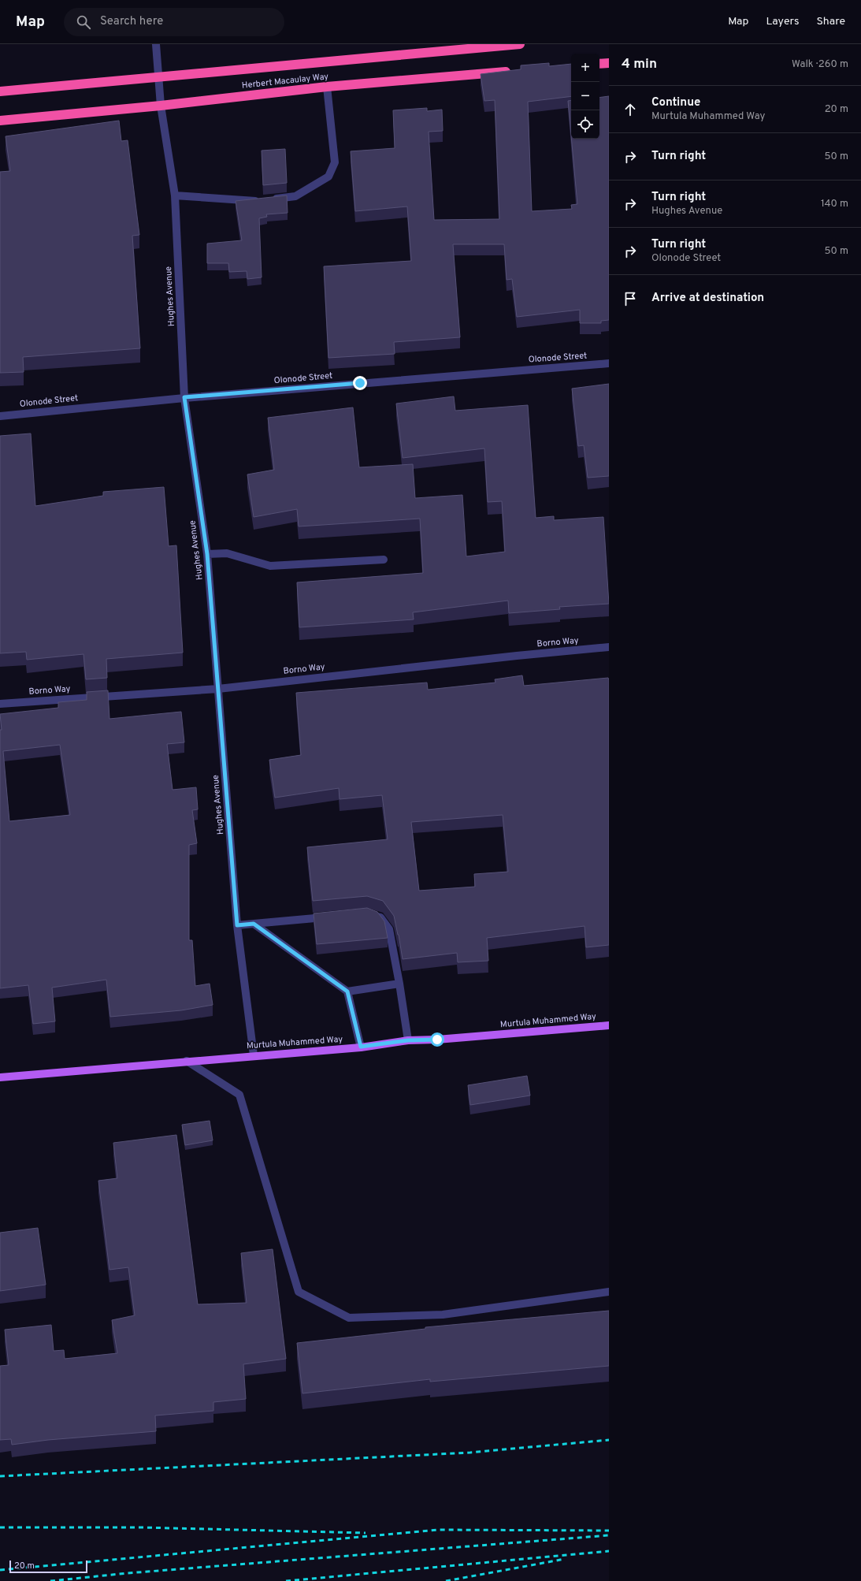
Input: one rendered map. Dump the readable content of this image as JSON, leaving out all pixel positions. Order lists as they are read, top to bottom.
{
  "streets": {
    "highway": ["Herbert Macaulay Way"],
    "main road": ["Murtula Muhammed Way"],
    "street": ["Hughes Avenue", "Olonode Street", "Borno Way"]
  },
  "crossings": [
    ["Herbert Macaulay Way", "Hughes Avenue"],
    ["Hughes Avenue", "Olonode Street"],
    ["Hughes Avenue", "Borno Way"],
    ["Hughes Avenue", "Murtula Muhammed Way"]
  ],
  "scale_bar": "20 m",
  "page": {
    "header": "Map",
    "search": "Search here",
    "nav": ["Map", "Layers", "Share"],
    "heading": ["4 min", "Walk · 260 m"],
    "map_buttons": ["+", "−"],
    "list": [
      ["Continue", "Murtula Muhammed Way", "20 m"],
      ["Turn right", "50 m"],
      ["Turn right", "Hughes Avenue", "140 m"],
      ["Turn right", "Olonode Street", "50 m"],
      "Arrive at destination"
    ],
    "scale": "20 m"
  }
}
